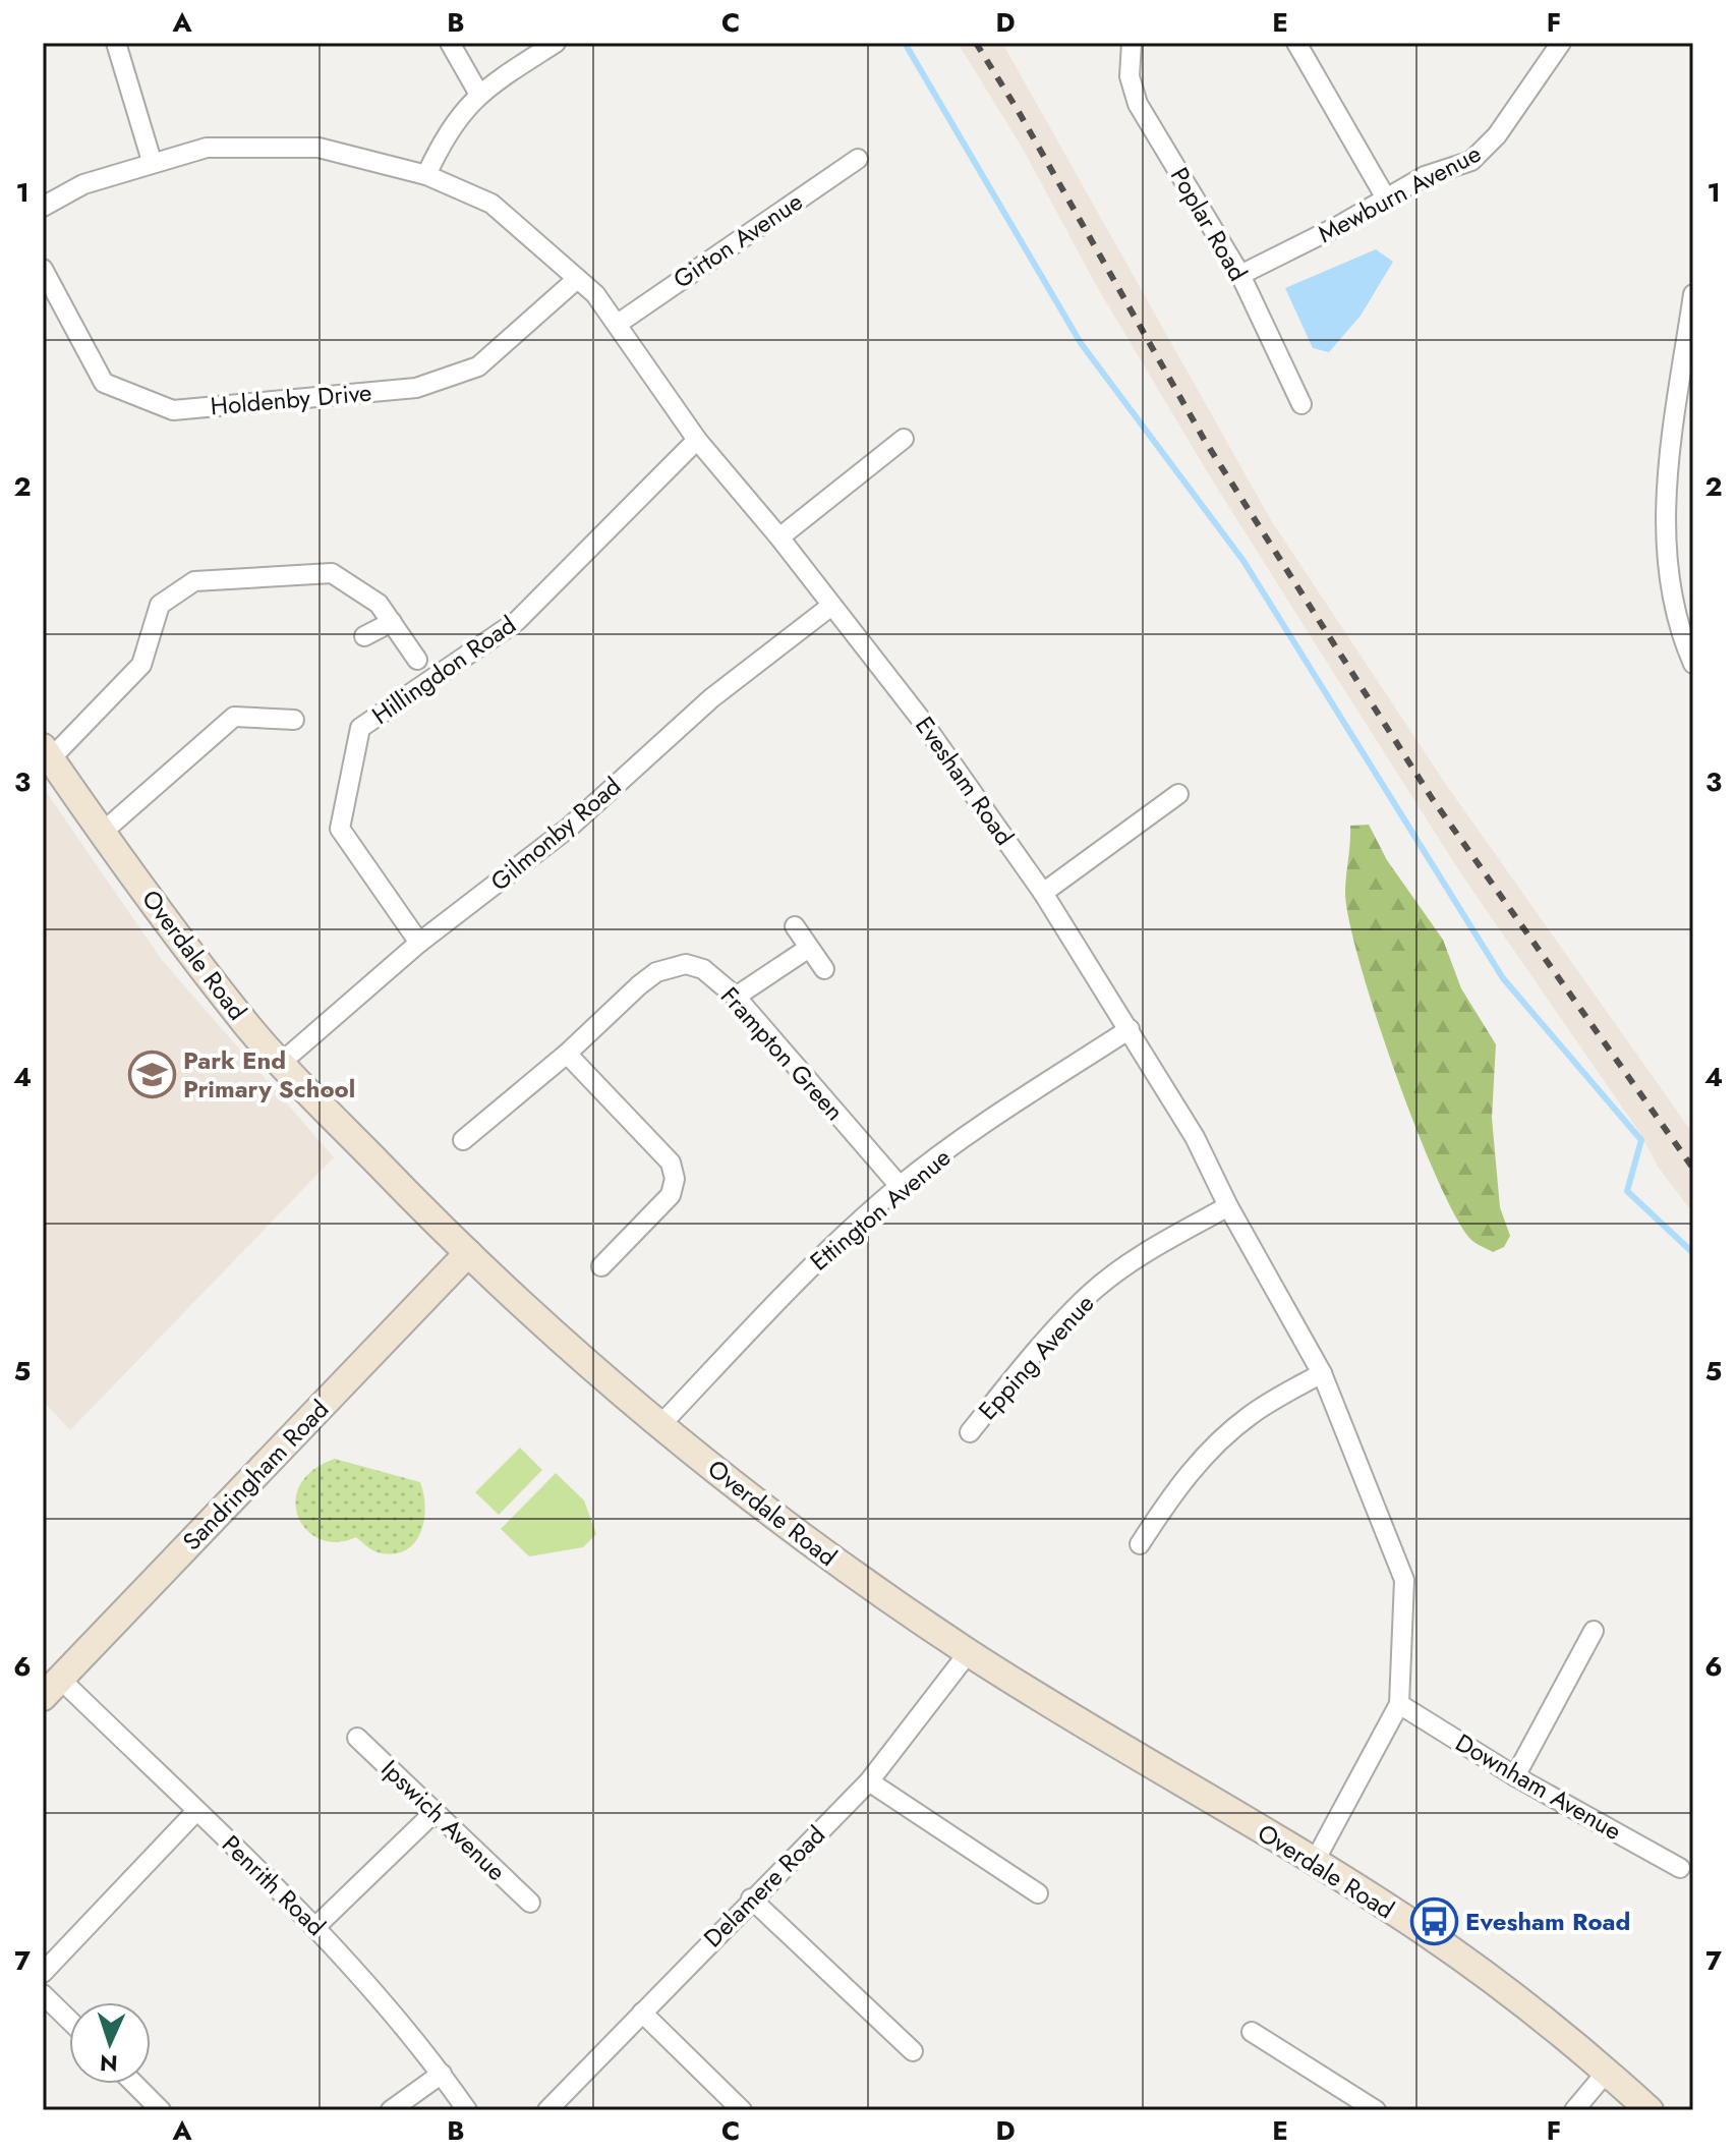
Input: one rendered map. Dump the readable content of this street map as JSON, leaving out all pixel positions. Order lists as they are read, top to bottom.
{
  "streets": {
    "street": [
      "Mewburn Avenue",
      "Poplar Road",
      "Girton Avenue",
      "Holdenby Drive",
      "Hillingdon Road",
      "Evesham Road",
      "Gilmonby Road",
      "Overdale Road",
      "Frampton Green",
      "Ettington Avenue",
      "Epping Avenue",
      "Sandringham Road",
      "Downham Avenue",
      "Ipswich Avenue",
      "Penrith Road",
      "Delamere Road"
    ]
  },
  "crossings": [
    ["Mewburn Avenue", "Poplar Road"],
    ["Girton Avenue", "Evesham Road"],
    ["Holdenby Drive", "Evesham Road"],
    ["Hillingdon Road", "Evesham Road"],
    ["Hillingdon Road", "Gilmonby Road"],
    ["Evesham Road", "Gilmonby Road"],
    ["Evesham Road", "Overdale Road"],
    ["Evesham Road", "Ettington Avenue"],
    ["Evesham Road", "Epping Avenue"],
    ["Evesham Road", "Downham Avenue"],
    ["Gilmonby Road", "Overdale Road"],
    ["Overdale Road", "Ettington Avenue"],
    ["Overdale Road", "Sandringham Road"],
    ["Overdale Road", "Delamere Road"],
    ["Frampton Green", "Ettington Avenue"],
    ["Sandringham Road", "Penrith Road"]
  ],
  "places": {
    "school or university": ["Park End Primary School"],
    "bus stop": ["Evesham Road"]
  },
  "north": "bottom",
  "grid": {
    "columns": [
      "A",
      "B",
      "C",
      "D",
      "E",
      "F"
    ],
    "rows": [
      "1",
      "2",
      "3",
      "4",
      "5",
      "6",
      "7"
    ]
  }
}
